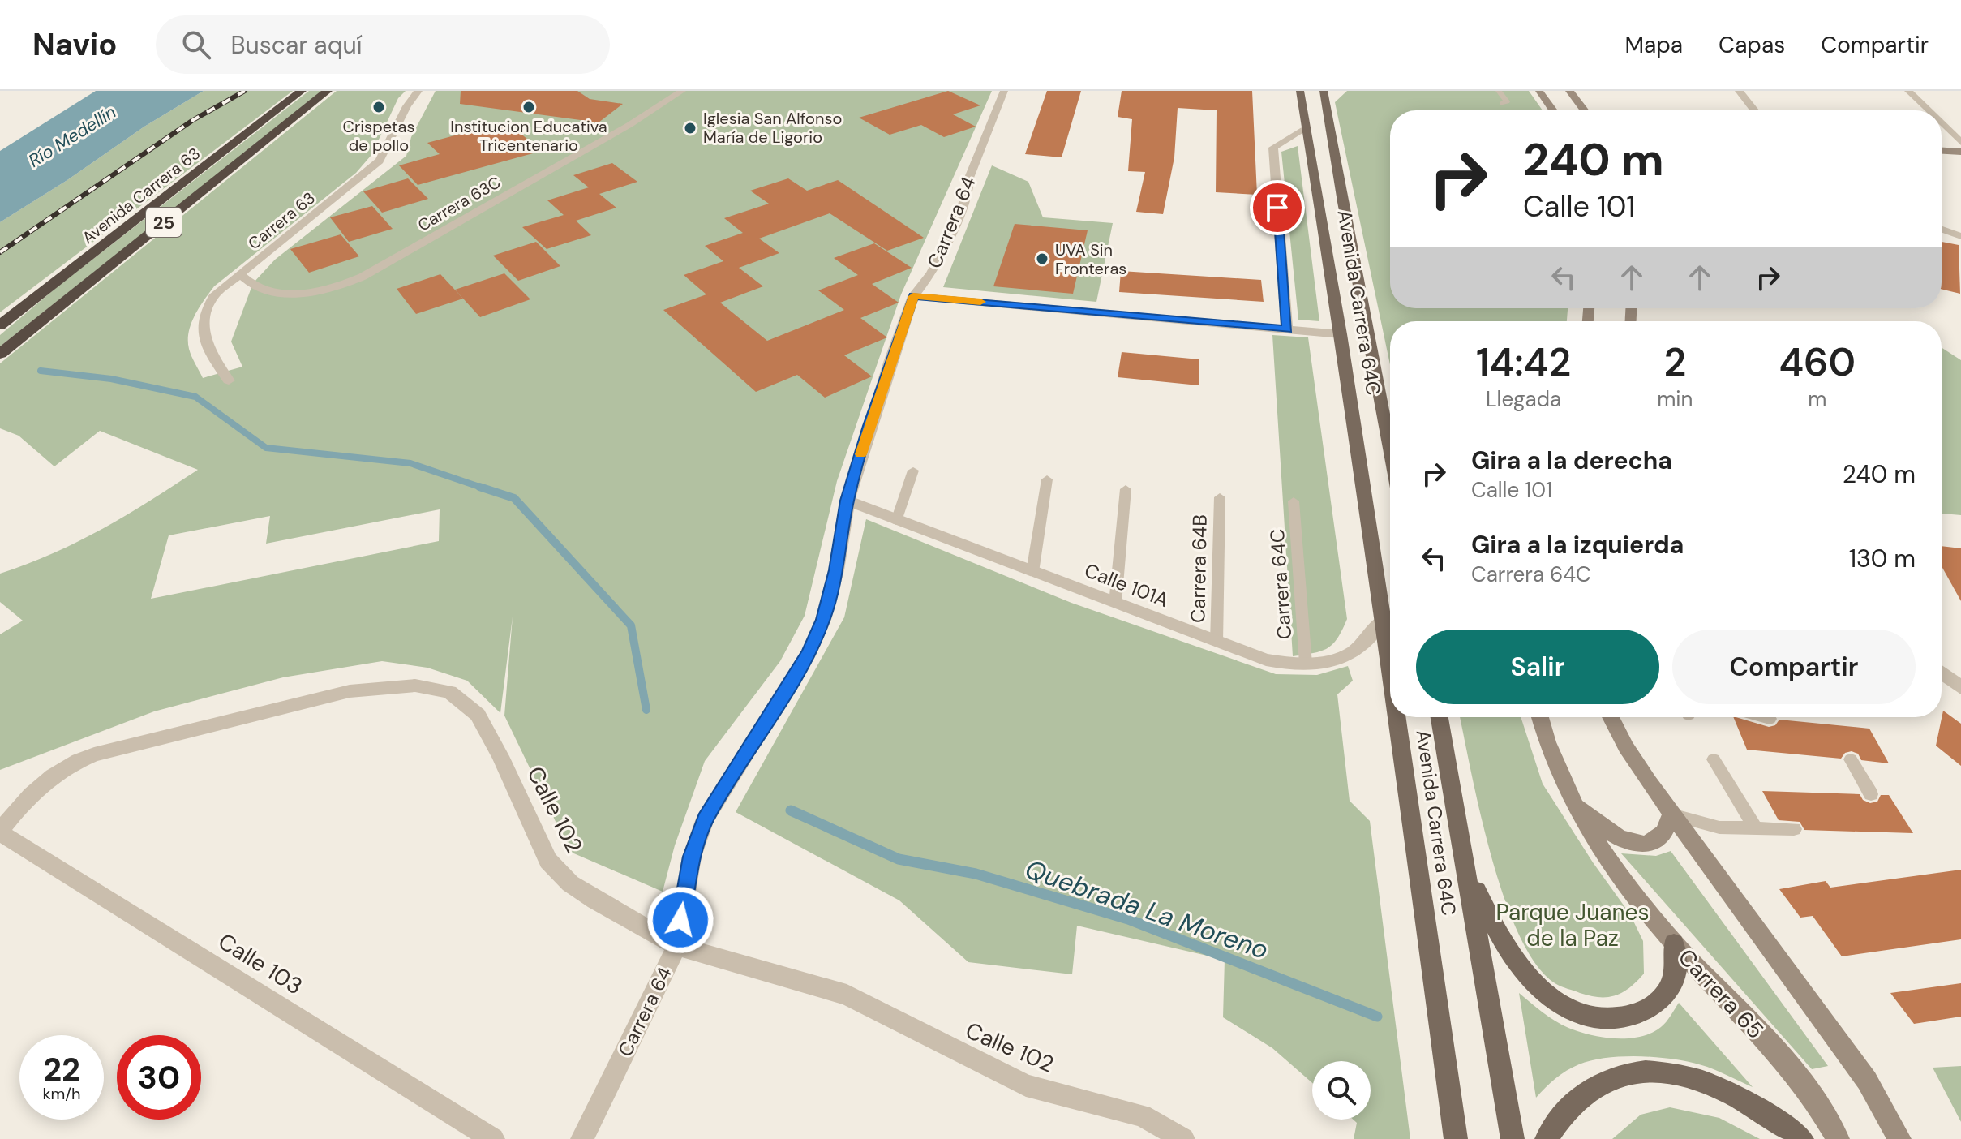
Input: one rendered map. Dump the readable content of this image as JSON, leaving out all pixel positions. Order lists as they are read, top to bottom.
{
  "streets": {
    "highway": ["Avenida Carrera 63", "25"],
    "main road": ["Avenida Carrera 64C", "Carrera 65"],
    "street": [
      "Carrera 63C",
      "Carrera 63",
      "Carrera 64",
      "Calle 101A",
      "Calle 102",
      "Calle 103"
    ],
    "lane": ["Carrera 64B", "Carrera 64C"]
  },
  "crossings": [
    ["Carrera 63C", "Carrera 63"],
    ["Carrera 64", "Calle 101A"],
    ["Carrera 64", "Calle 102"],
    ["Avenida Carrera 64C", "Calle 101A"],
    ["Carrera 64B", "Calle 101A"],
    ["Carrera 64C", "Calle 101A"],
    ["Calle 102", "Calle 103"]
  ],
  "water": ["Río Medellín", "Quebrada La Moreno"],
  "parks": ["Parque Juanes de la Paz"],
  "places": [
    "Crispetas de pollo",
    "Institucion Educativa Tricentenario",
    "Iglesia San Alfonso María de Ligorio",
    "UVA Sin Fronteras"
  ],
  "page": {
    "header": "Navio",
    "search": "Buscar aquí",
    "nav": ["Mapa", "Capas", "Compartir"],
    "turn": ["240 m", "Calle 101"],
    "eta": [
      "14:42",
      "Llegada",
      "2",
      "min",
      "460",
      "m"
    ],
    "list": [
      {
        "name": "Gira a la derecha",
        "note": "Calle 101",
        "value": "240 m"
      },
      {
        "name": "Gira a la izquierda",
        "note": "Carrera 64C",
        "value": "130 m"
      }
    ],
    "buttons": ["Salir", "Compartir"],
    "speed": "22 km/h",
    "limit": "30"
  }
}
